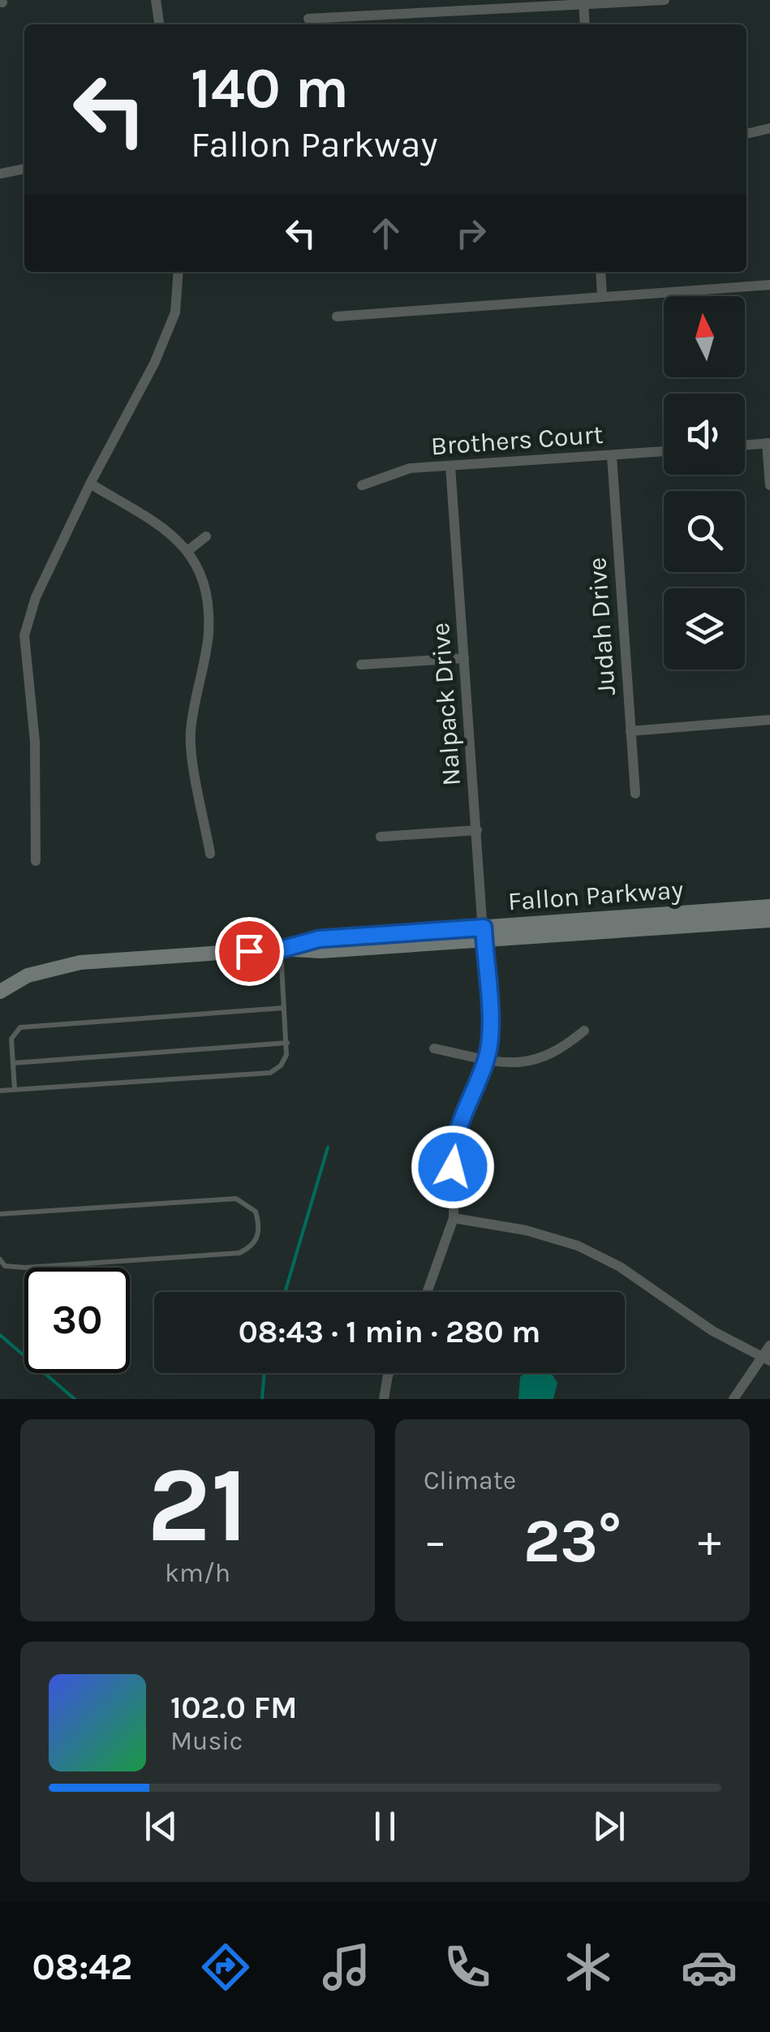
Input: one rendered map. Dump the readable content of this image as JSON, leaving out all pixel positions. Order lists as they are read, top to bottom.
{
  "streets": {
    "street": [
      "Brothers Court",
      "Judah Drive",
      "Nalpack Drive",
      "Fallon Parkway"
    ]
  },
  "crossings": [
    ["Brothers Court", "Judah Drive"],
    ["Brothers Court", "Nalpack Drive"],
    ["Nalpack Drive", "Fallon Parkway"]
  ],
  "north": "top",
  "page": {
    "turn": ["140 m", "Fallon Parkway"],
    "limit": "30",
    "trip": "08:43 · 1 min · 280 m",
    "tile": [
      ["21", "km/h"],
      "Climate"
    ],
    "heat": ["−", "23°", "+"],
    "song": ["102.0 FM", "Music"],
    "tabs": "08:42"
  }
}
